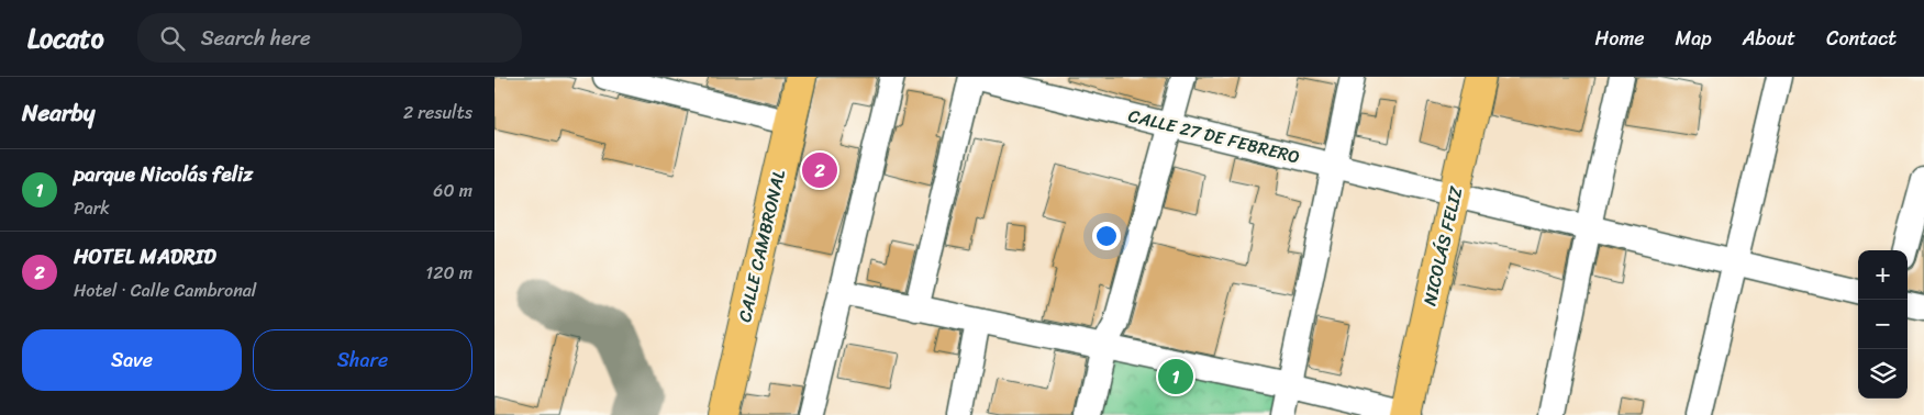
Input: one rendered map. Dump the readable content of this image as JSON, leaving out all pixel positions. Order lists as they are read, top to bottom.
{
  "streets": {
    "main road": ["CALLE CAMBRONAL", "NICOLÁS FELIZ"],
    "street": ["CALLE 27 DE FEBRERO"]
  },
  "crossings": [
    ["CALLE 27 DE FEBRERO", "NICOLÁS FELIZ"]
  ],
  "page": {
    "header": "Locato",
    "search": "Search here",
    "nav": [
      "Home",
      "Map",
      "About",
      "Contact"
    ],
    "heading": ["Nearby", "2 results"],
    "list": [
      {
        "mark": "1",
        "name": "parque Nicolás feliz",
        "note": "Park",
        "value": "60 m"
      },
      {
        "mark": "2",
        "name": "HOTEL MADRID",
        "note": "Hotel · Calle Cambronal",
        "value": "120 m"
      }
    ],
    "pins": ["2", "1"],
    "map_buttons": ["+", "−"],
    "buttons": ["Save", "Share"]
  }
}
